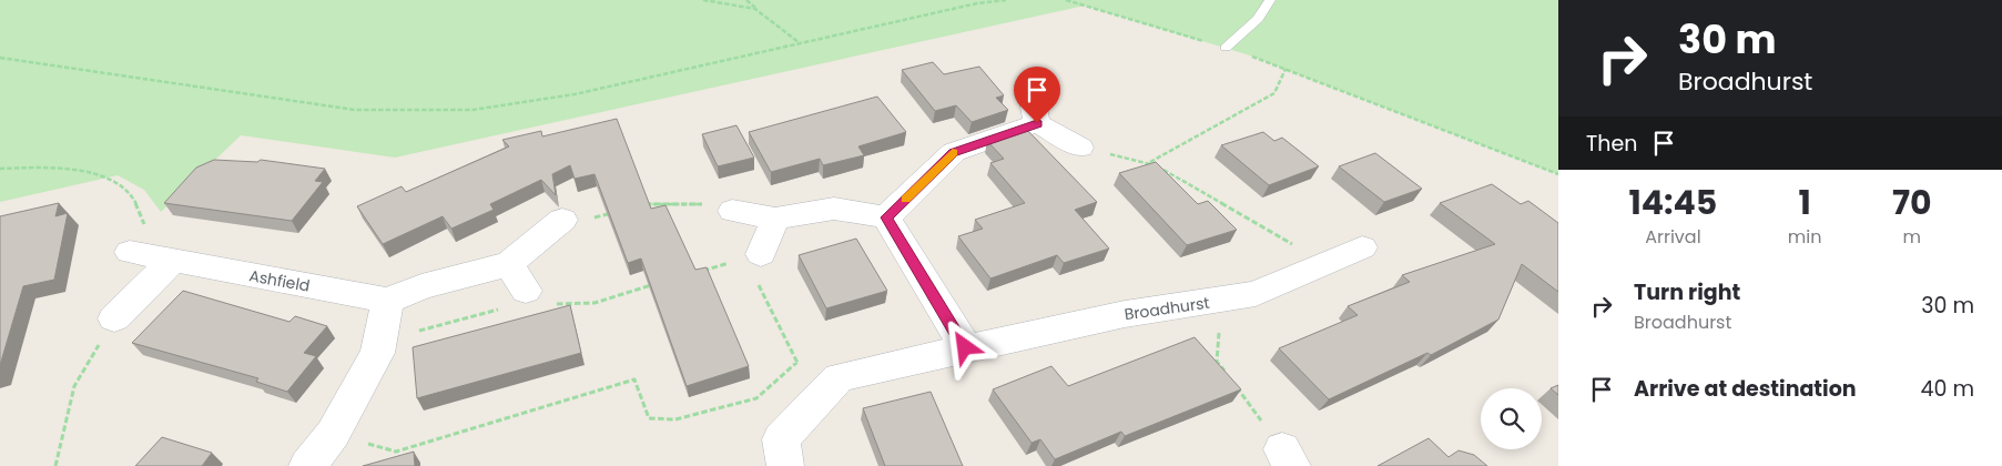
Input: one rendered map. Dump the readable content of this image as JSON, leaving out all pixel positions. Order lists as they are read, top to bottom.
{
  "streets": {
    "street": ["Ashfield", "Broadhurst"]
  },
  "page": {
    "turn": ["30 m", "Broadhurst"],
    "then": "Then",
    "eta": [
      "14:45",
      "Arrival",
      "1",
      "min",
      "70",
      "m"
    ],
    "list": [
      {
        "name": "Turn right",
        "note": "Broadhurst",
        "value": "30 m"
      },
      {
        "name": "Arrive at destination",
        "value": "40 m"
      }
    ]
  }
}
